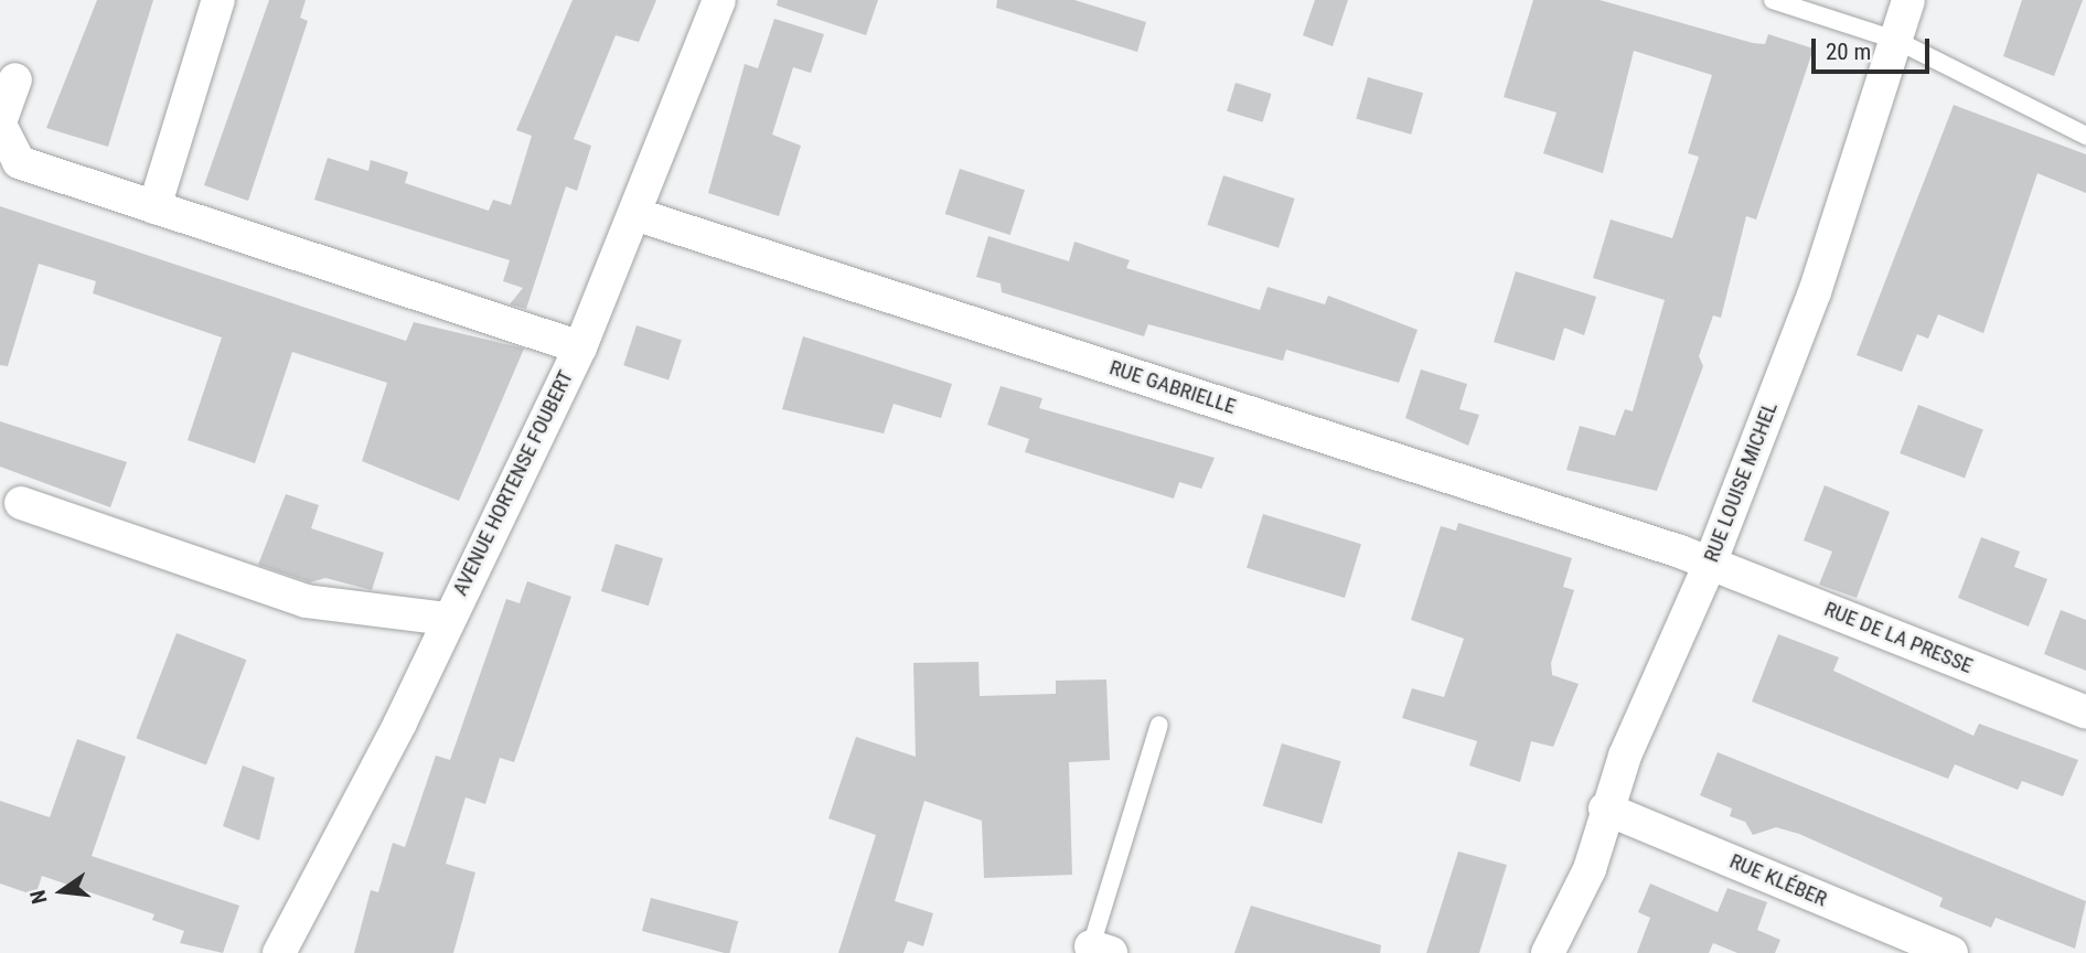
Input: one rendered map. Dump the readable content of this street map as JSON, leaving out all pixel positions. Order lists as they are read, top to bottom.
{
  "streets": {
    "street": [
      "RUE GABRIELLE",
      "RUE LOUISE MICHEL",
      "AVENUE HORTENSE FOUBERT",
      "RUE DE LA PRESSE",
      "RUE KLÉBER"
    ]
  },
  "crossings": [
    ["RUE GABRIELLE", "RUE LOUISE MICHEL"],
    ["RUE GABRIELLE", "AVENUE HORTENSE FOUBERT"],
    ["RUE GABRIELLE", "RUE DE LA PRESSE"],
    ["RUE LOUISE MICHEL", "RUE DE LA PRESSE"],
    ["RUE LOUISE MICHEL", "RUE KLÉBER"]
  ],
  "scale_bar": "20 m",
  "north": "left"
}
